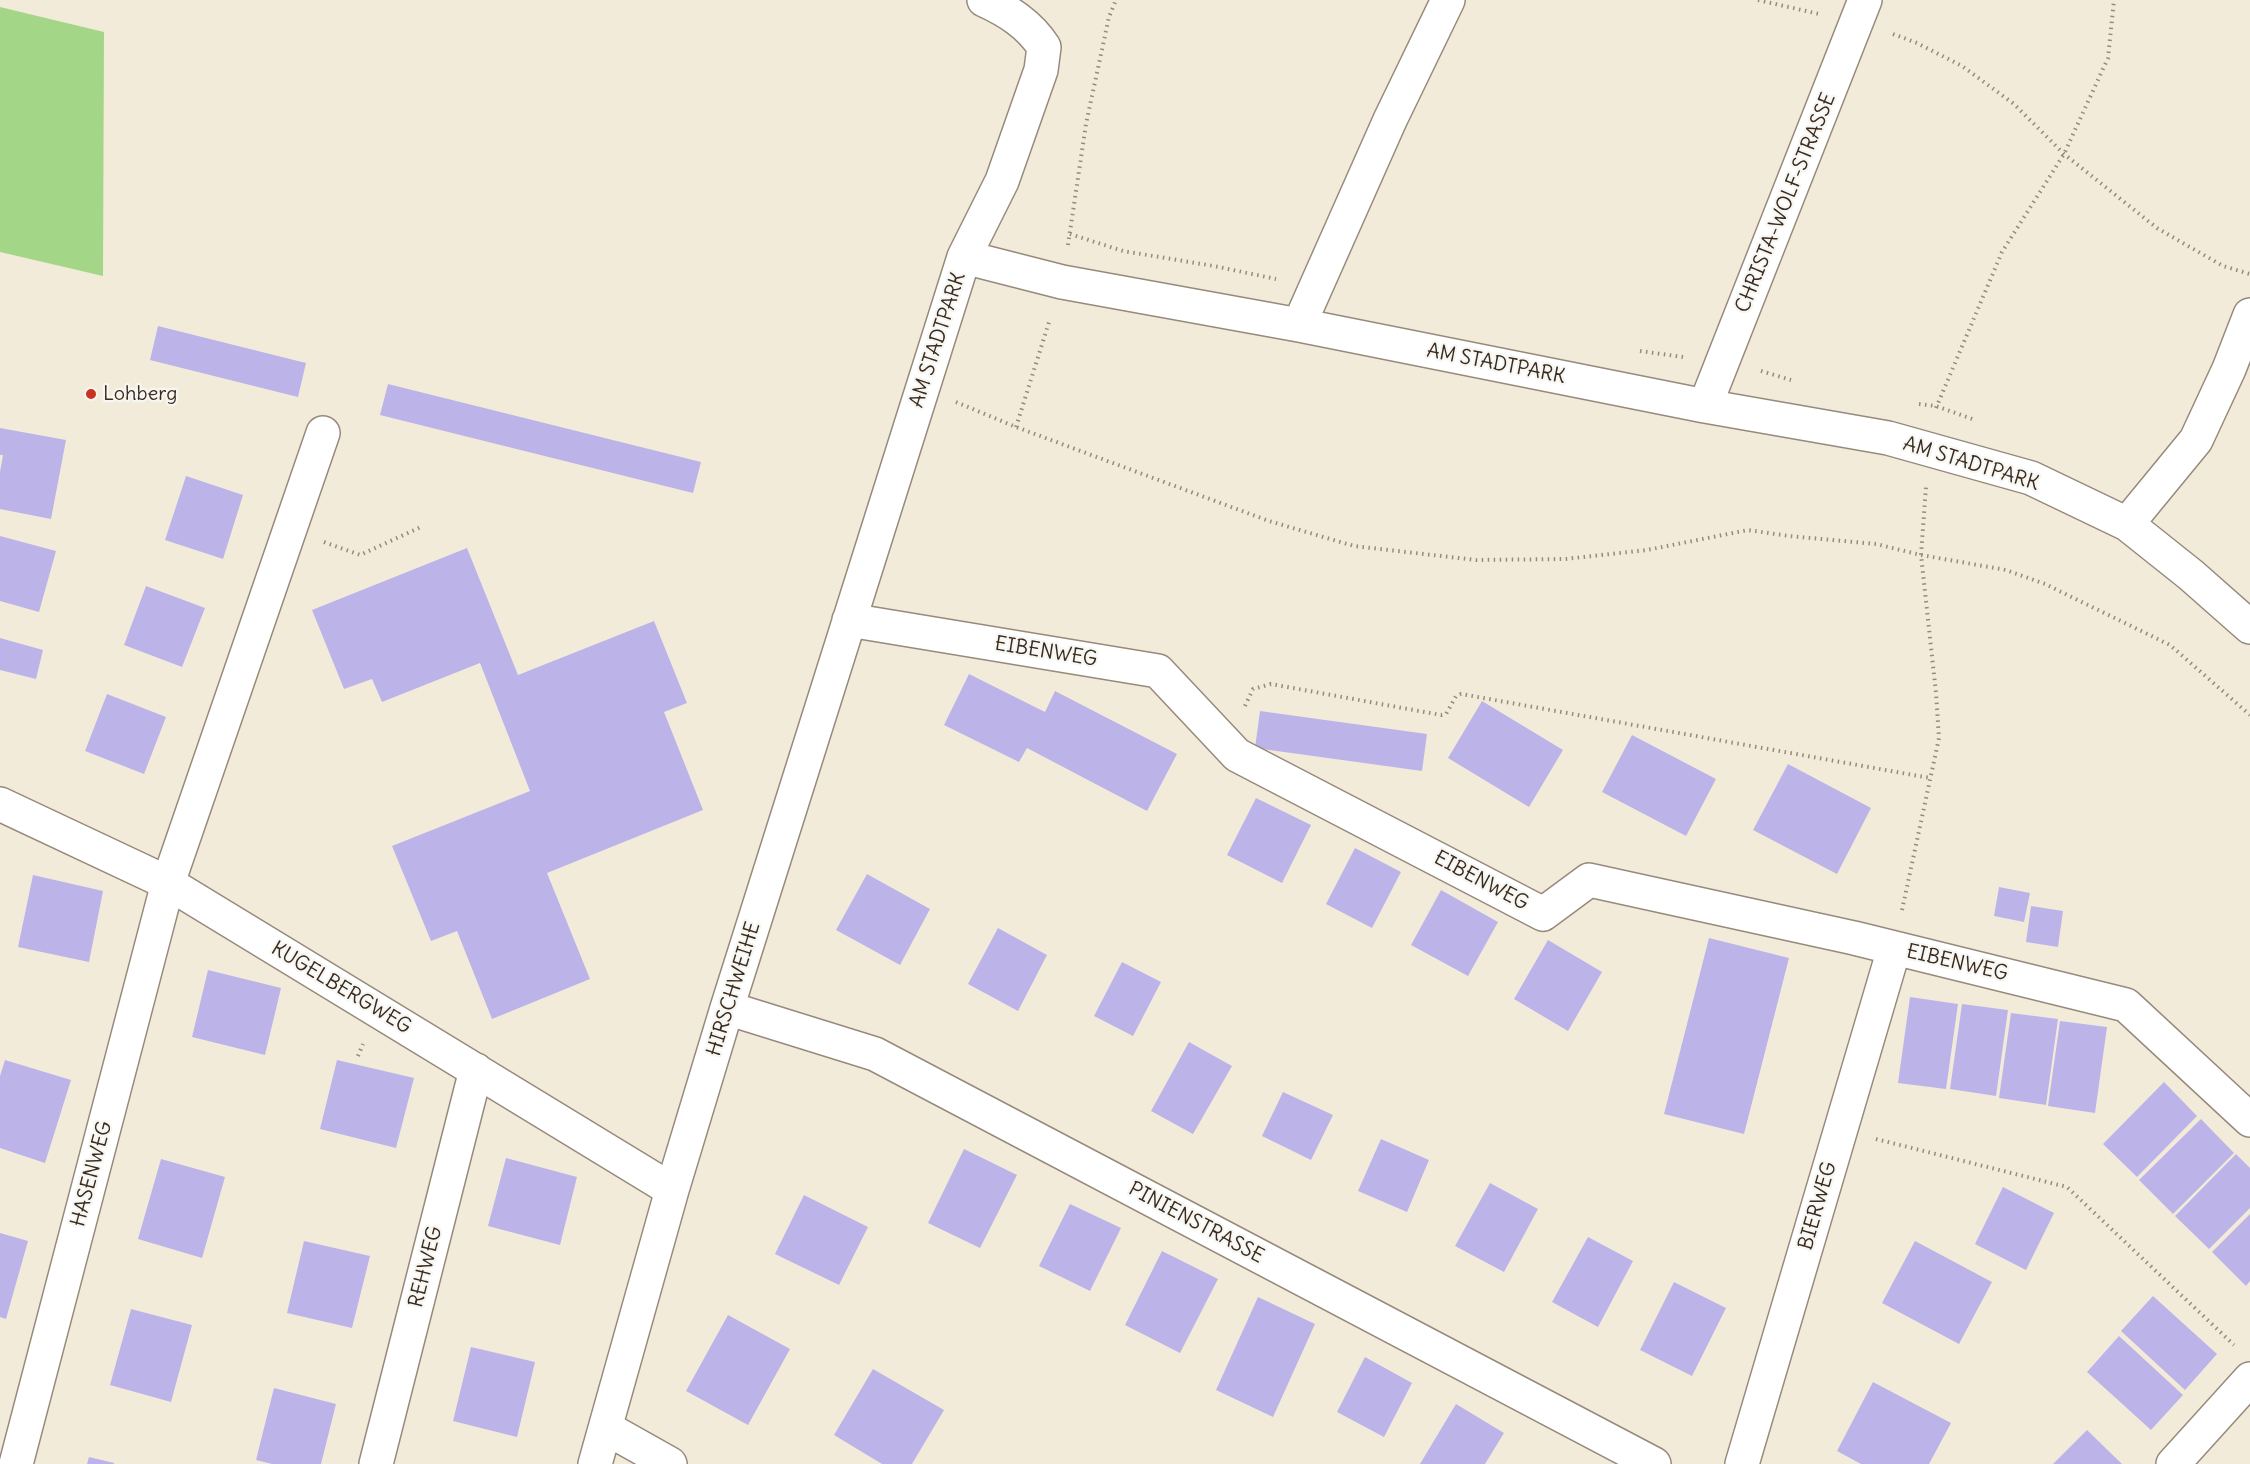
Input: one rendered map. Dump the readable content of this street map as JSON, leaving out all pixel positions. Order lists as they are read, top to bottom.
{
  "streets": {
    "street": [
      "CHRISTA-WOLF-STRASSE",
      "AM STADTPARK",
      "EIBENWEG",
      "KUGELBERGWEG",
      "HIRSCHWEIHE",
      "HASENWEG",
      "BIERWEG",
      "PINIENSTRASSE",
      "REHWEG"
    ]
  },
  "crossings": [
    ["CHRISTA-WOLF-STRASSE", "AM STADTPARK"],
    ["AM STADTPARK", "HIRSCHWEIHE"],
    ["EIBENWEG", "HIRSCHWEIHE"],
    ["EIBENWEG", "BIERWEG"],
    ["KUGELBERGWEG", "HIRSCHWEIHE"],
    ["KUGELBERGWEG", "HASENWEG"],
    ["KUGELBERGWEG", "REHWEG"],
    ["HIRSCHWEIHE", "PINIENSTRASSE"]
  ],
  "places": ["Lohberg"]
}
